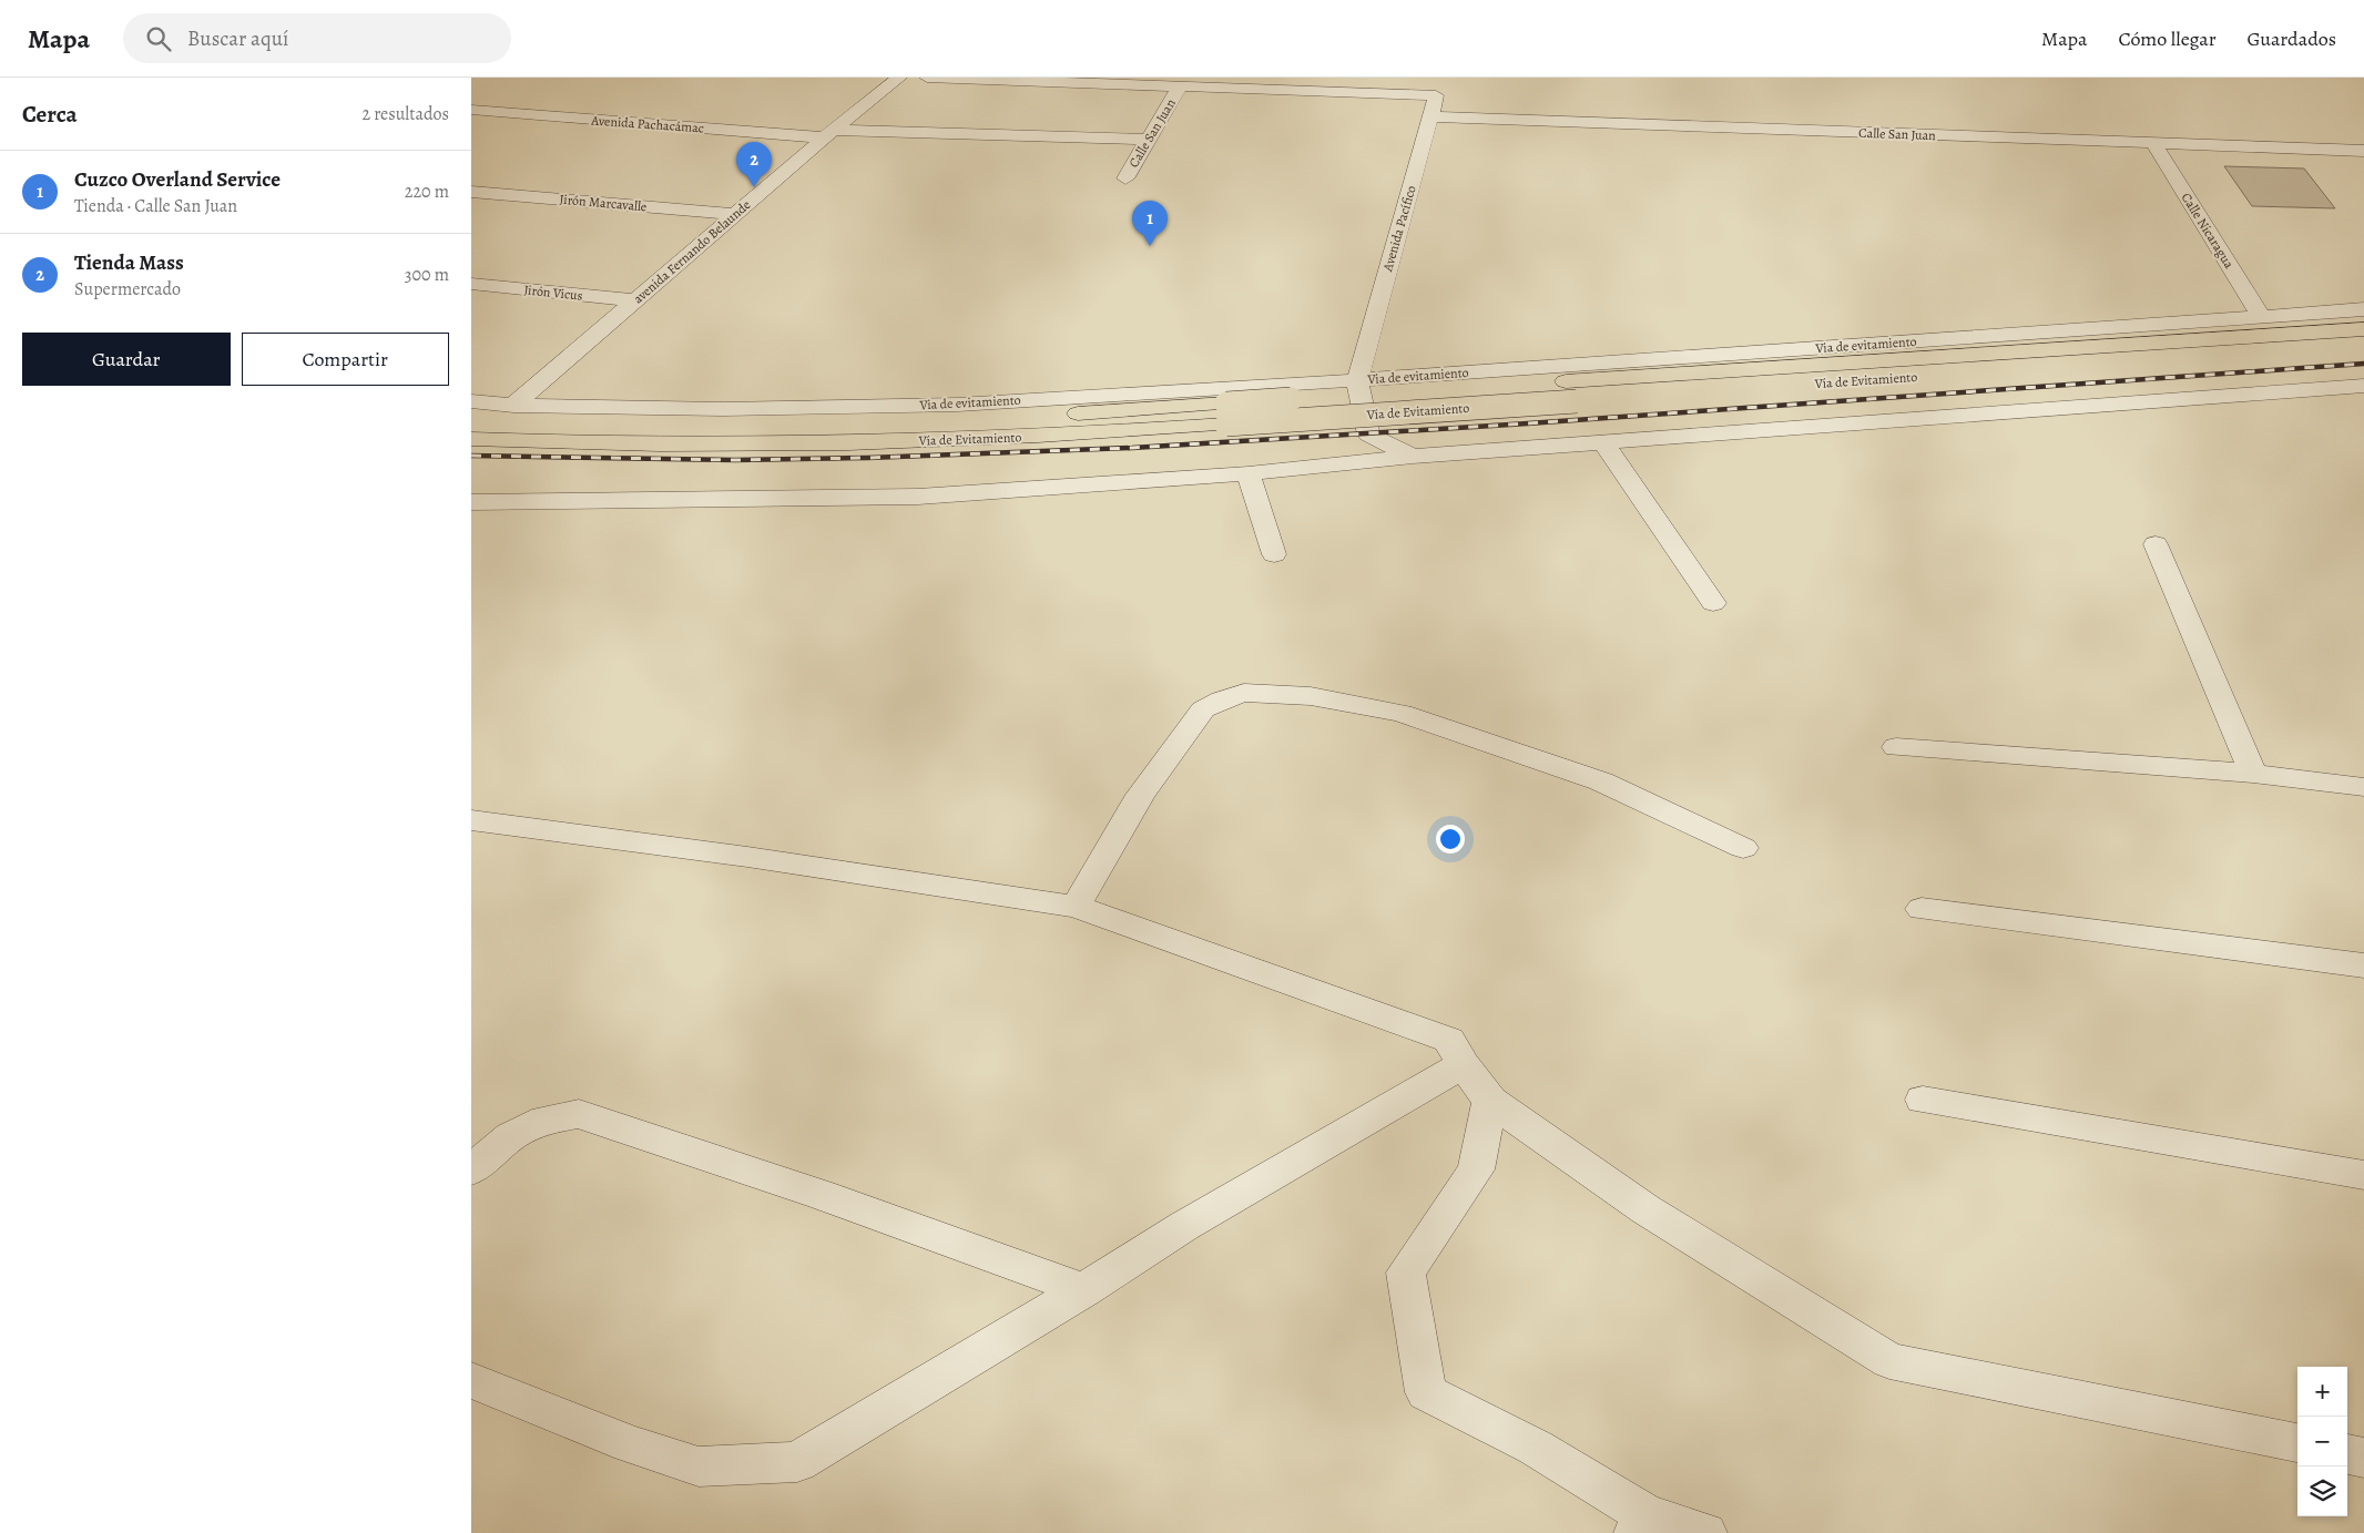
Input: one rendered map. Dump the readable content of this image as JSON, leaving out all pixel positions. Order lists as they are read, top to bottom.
{
  "streets": {
    "highway": ["Vía de Evitamiento"],
    "street": [
      "Avenida Pachacámac",
      "Calle San Juan",
      "Jirón Marcavalle",
      "Avenida Pacífico",
      "Calle Nicaragua",
      "avenida Fernando Belaunde",
      "Jirón Vicus",
      "Via de evitamiento"
    ]
  },
  "crossings": [
    ["Avenida Pachacámac", "Calle San Juan"],
    ["Avenida Pachacámac", "avenida Fernando Belaunde"],
    ["Calle San Juan", "Avenida Pacífico"],
    ["Calle San Juan", "Calle Nicaragua"],
    ["Jirón Marcavalle", "avenida Fernando Belaunde"],
    ["Avenida Pacífico", "Via de evitamiento"],
    ["Calle Nicaragua", "Via de evitamiento"],
    ["avenida Fernando Belaunde", "Jirón Vicus"],
    ["avenida Fernando Belaunde", "Via de evitamiento"]
  ],
  "page": {
    "header": "Mapa",
    "search": "Buscar aquí",
    "nav": ["Mapa", "Cómo llegar", "Guardados"],
    "heading": ["Cerca", "2 resultados"],
    "pins": ["2", "1"],
    "list": [
      {
        "mark": "1",
        "name": "Cuzco Overland Service",
        "note": "Tienda · Calle San Juan",
        "value": "220 m"
      },
      {
        "mark": "2",
        "name": "Tienda Mass",
        "note": "Supermercado",
        "value": "300 m"
      }
    ],
    "buttons": ["Guardar", "Compartir"],
    "map_buttons": ["+", "−"]
  }
}
